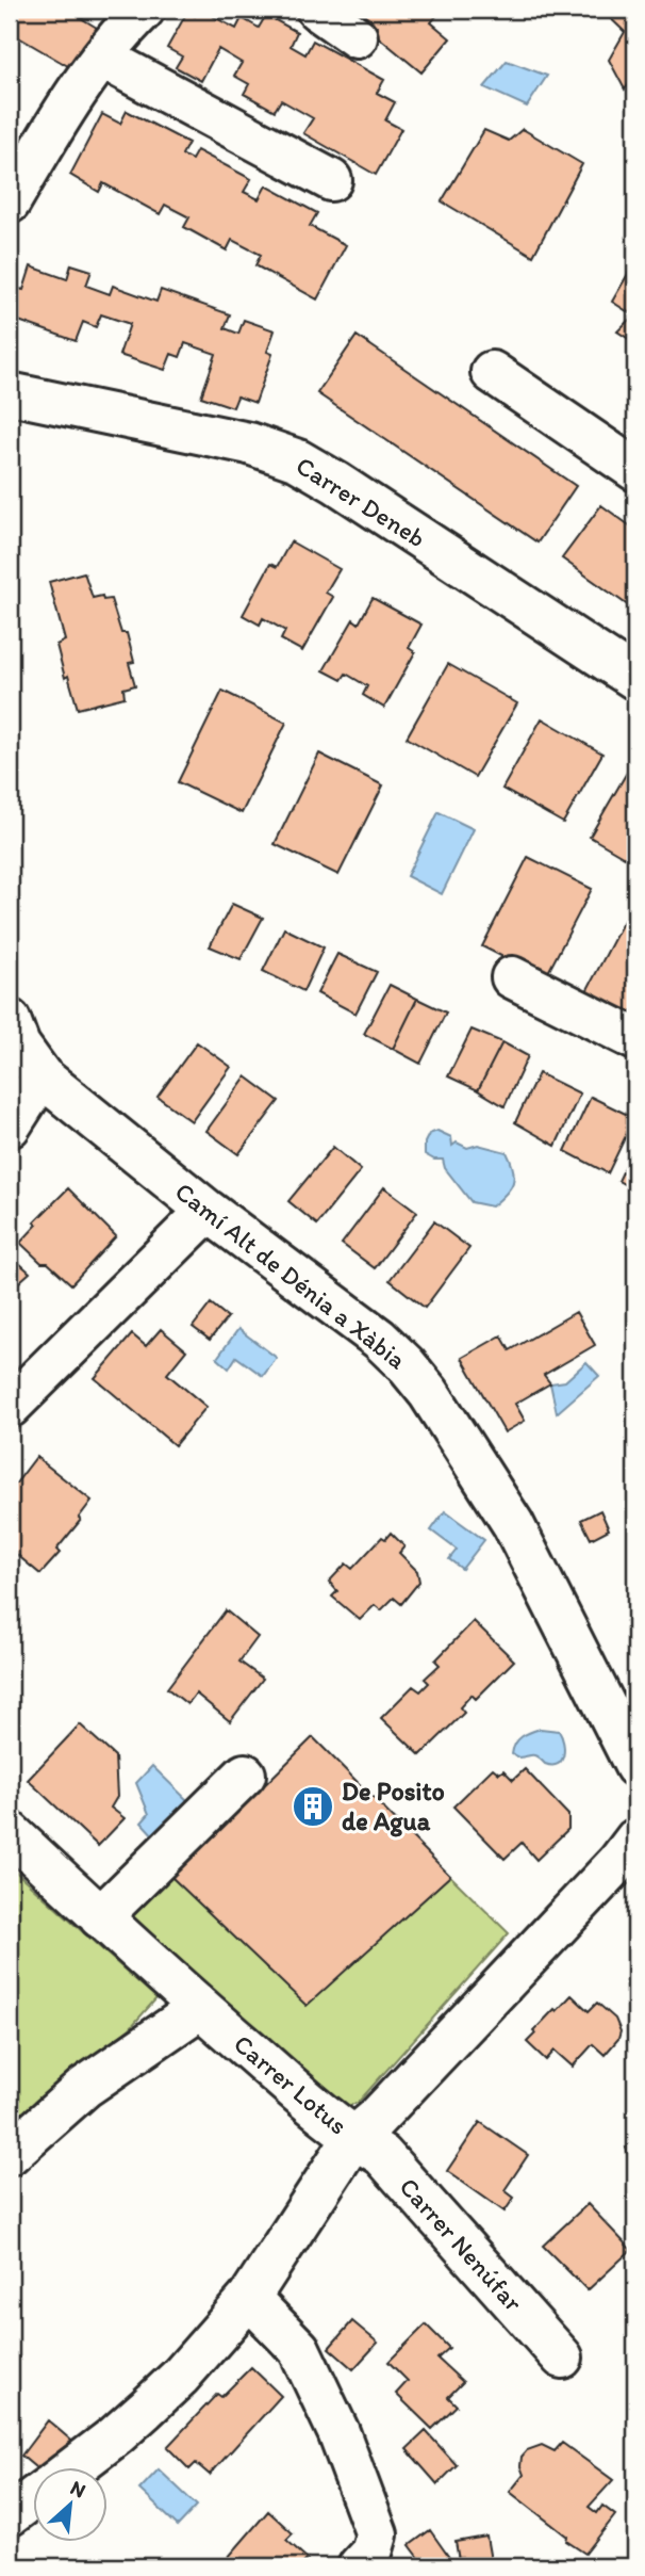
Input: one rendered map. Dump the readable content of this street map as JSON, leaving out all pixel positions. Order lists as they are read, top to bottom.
{
  "streets": {
    "street": [
      "Carrer Deneb",
      "Camí Alt de Dénia a Xàbia",
      "Carrer Lotus",
      "Carrer Nenúfar"
    ]
  },
  "crossings": [
    ["Carrer Lotus", "Carrer Nenúfar"]
  ],
  "places": {
    "building": ["De Posito de Agua"]
  },
  "north": "top right"
}
